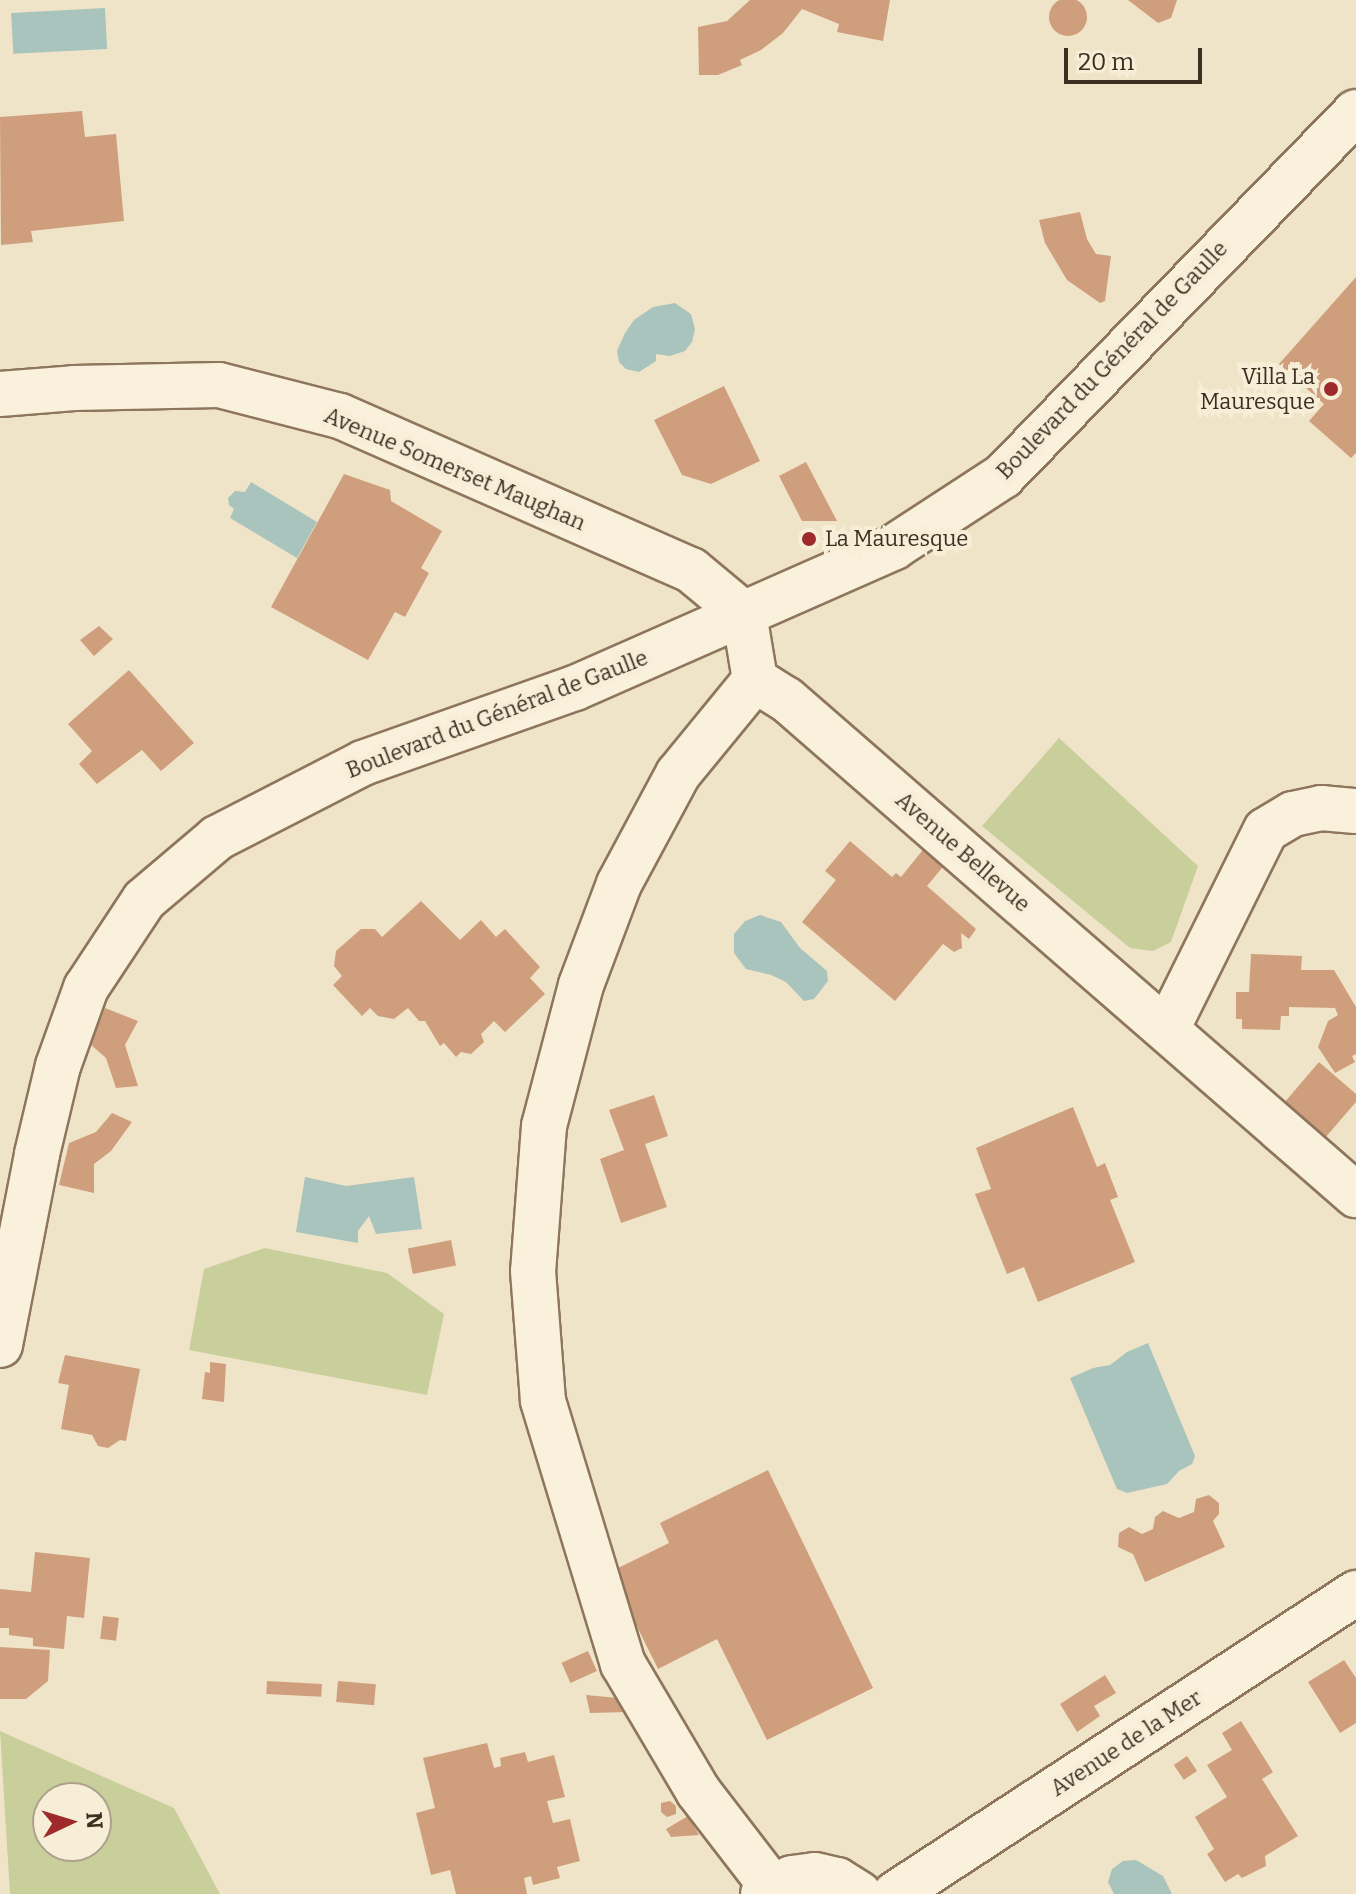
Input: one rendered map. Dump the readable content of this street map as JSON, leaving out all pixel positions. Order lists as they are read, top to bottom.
{
  "streets": {
    "street": [
      "Boulevard du Général de Gaulle",
      "Avenue Somerset Maughan",
      "Avenue Bellevue",
      "Avenue de la Mer"
    ]
  },
  "crossings": [
    ["Boulevard du Général de Gaulle", "Avenue Somerset Maughan"]
  ],
  "places": ["Villa La Mauresque", "La Mauresque"],
  "scale_bar": "20 m",
  "north": "right"
}
